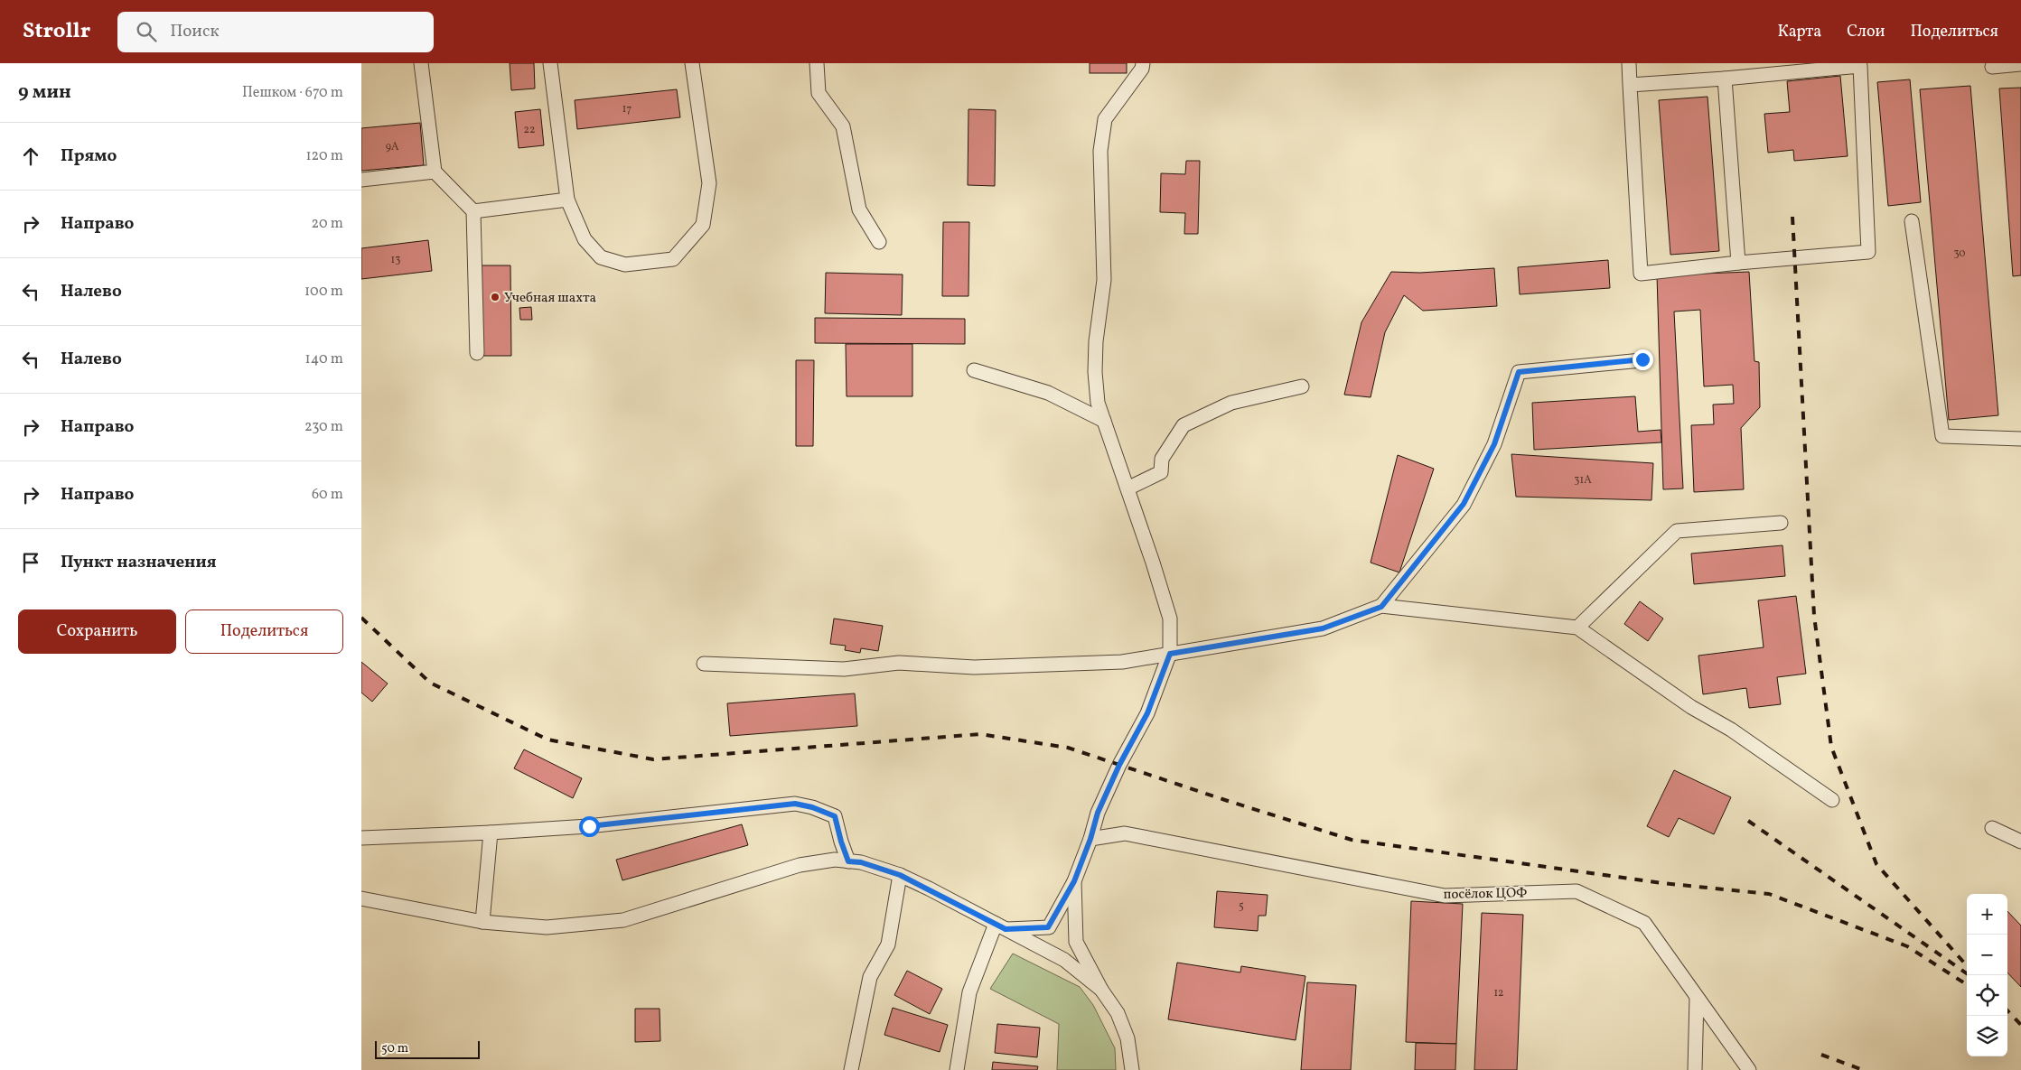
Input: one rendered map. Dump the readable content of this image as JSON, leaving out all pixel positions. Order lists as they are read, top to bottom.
{
  "streets": {
    "street": ["посёлок ЦОФ"]
  },
  "places": ["Учебная шахта"],
  "house_numbers": [
    "17",
    "22",
    "9А",
    "30",
    "13",
    "31А",
    "5",
    "12"
  ],
  "scale_bar": "50 m",
  "page": {
    "header": "Strollr",
    "search": "Поиск",
    "nav": ["Карта", "Слои", "Поделиться"],
    "heading": ["9 мин", "Пешком · 670 m"],
    "list": [
      ["Прямо", "120 m"],
      ["Направо", "20 m"],
      ["Налево", "100 m"],
      ["Налево", "140 m"],
      ["Направо", "230 m"],
      ["Направо", "60 m"],
      "Пункт назначения"
    ],
    "buttons": ["Сохранить", "Поделиться"],
    "map_buttons": ["+", "−"],
    "scale": "50 m"
  }
}
